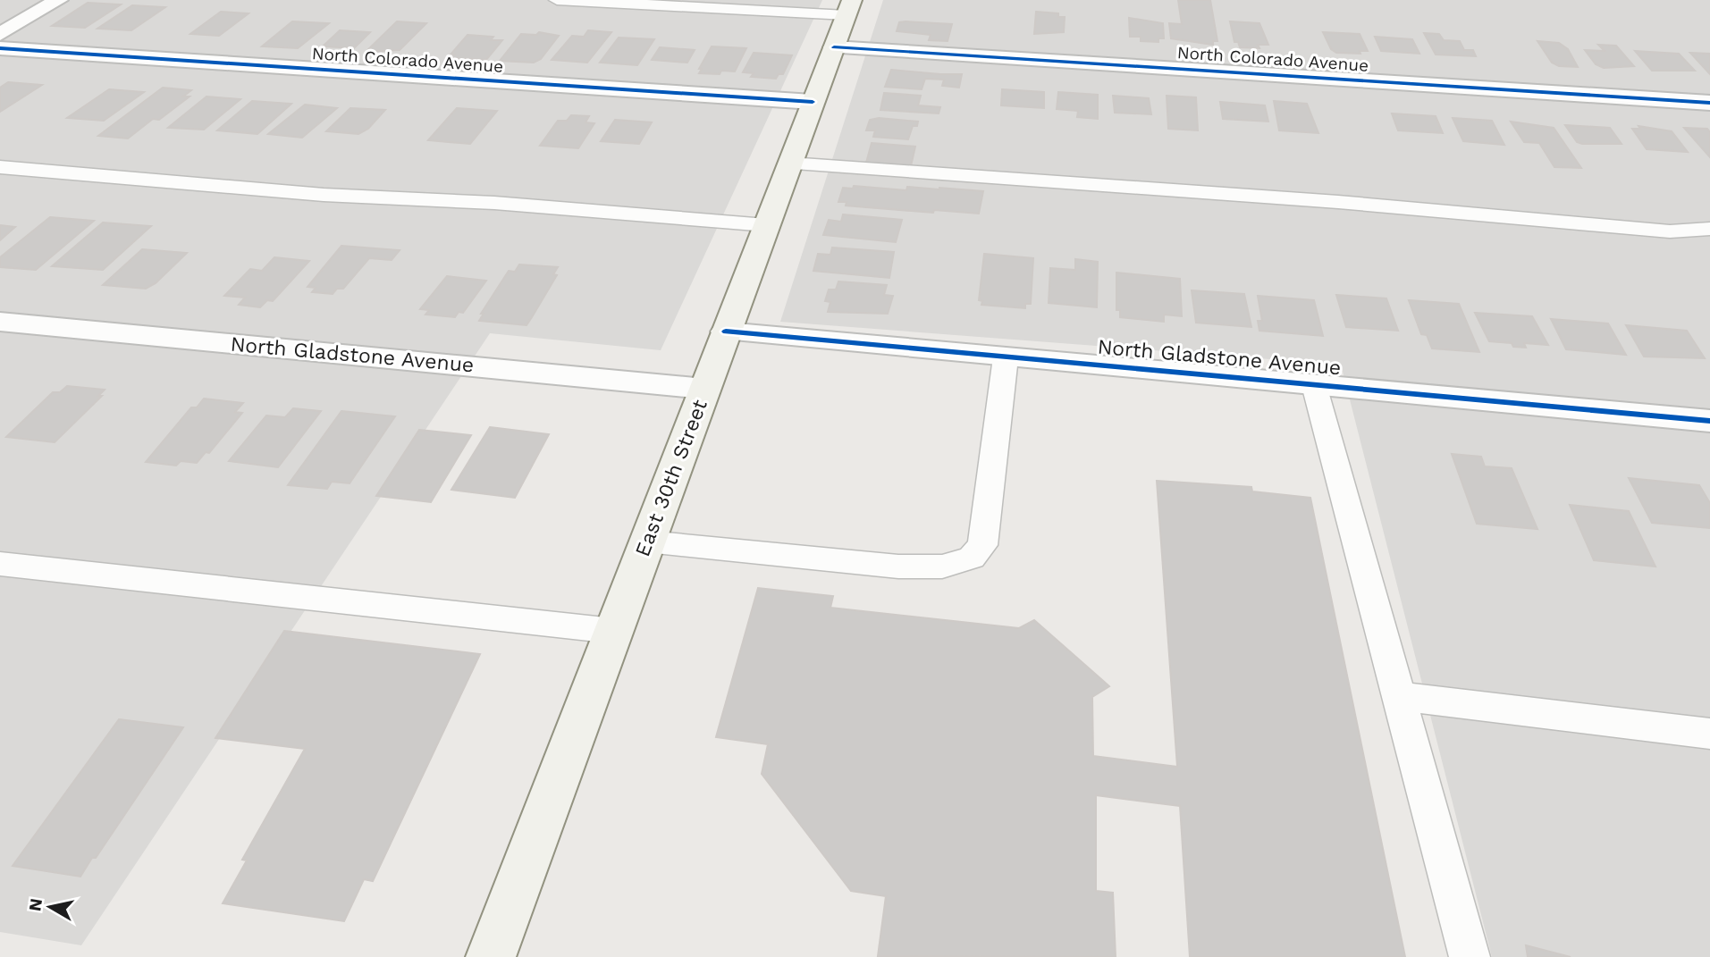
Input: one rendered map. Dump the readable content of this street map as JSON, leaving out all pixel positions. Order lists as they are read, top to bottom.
{
  "streets": {
    "main road": ["East 30th Street"],
    "street": ["North Colorado Avenue", "North Gladstone Avenue"]
  },
  "crossings": [
    ["North Colorado Avenue", "East 30th Street"],
    ["North Gladstone Avenue", "East 30th Street"]
  ],
  "north": "left"
}
